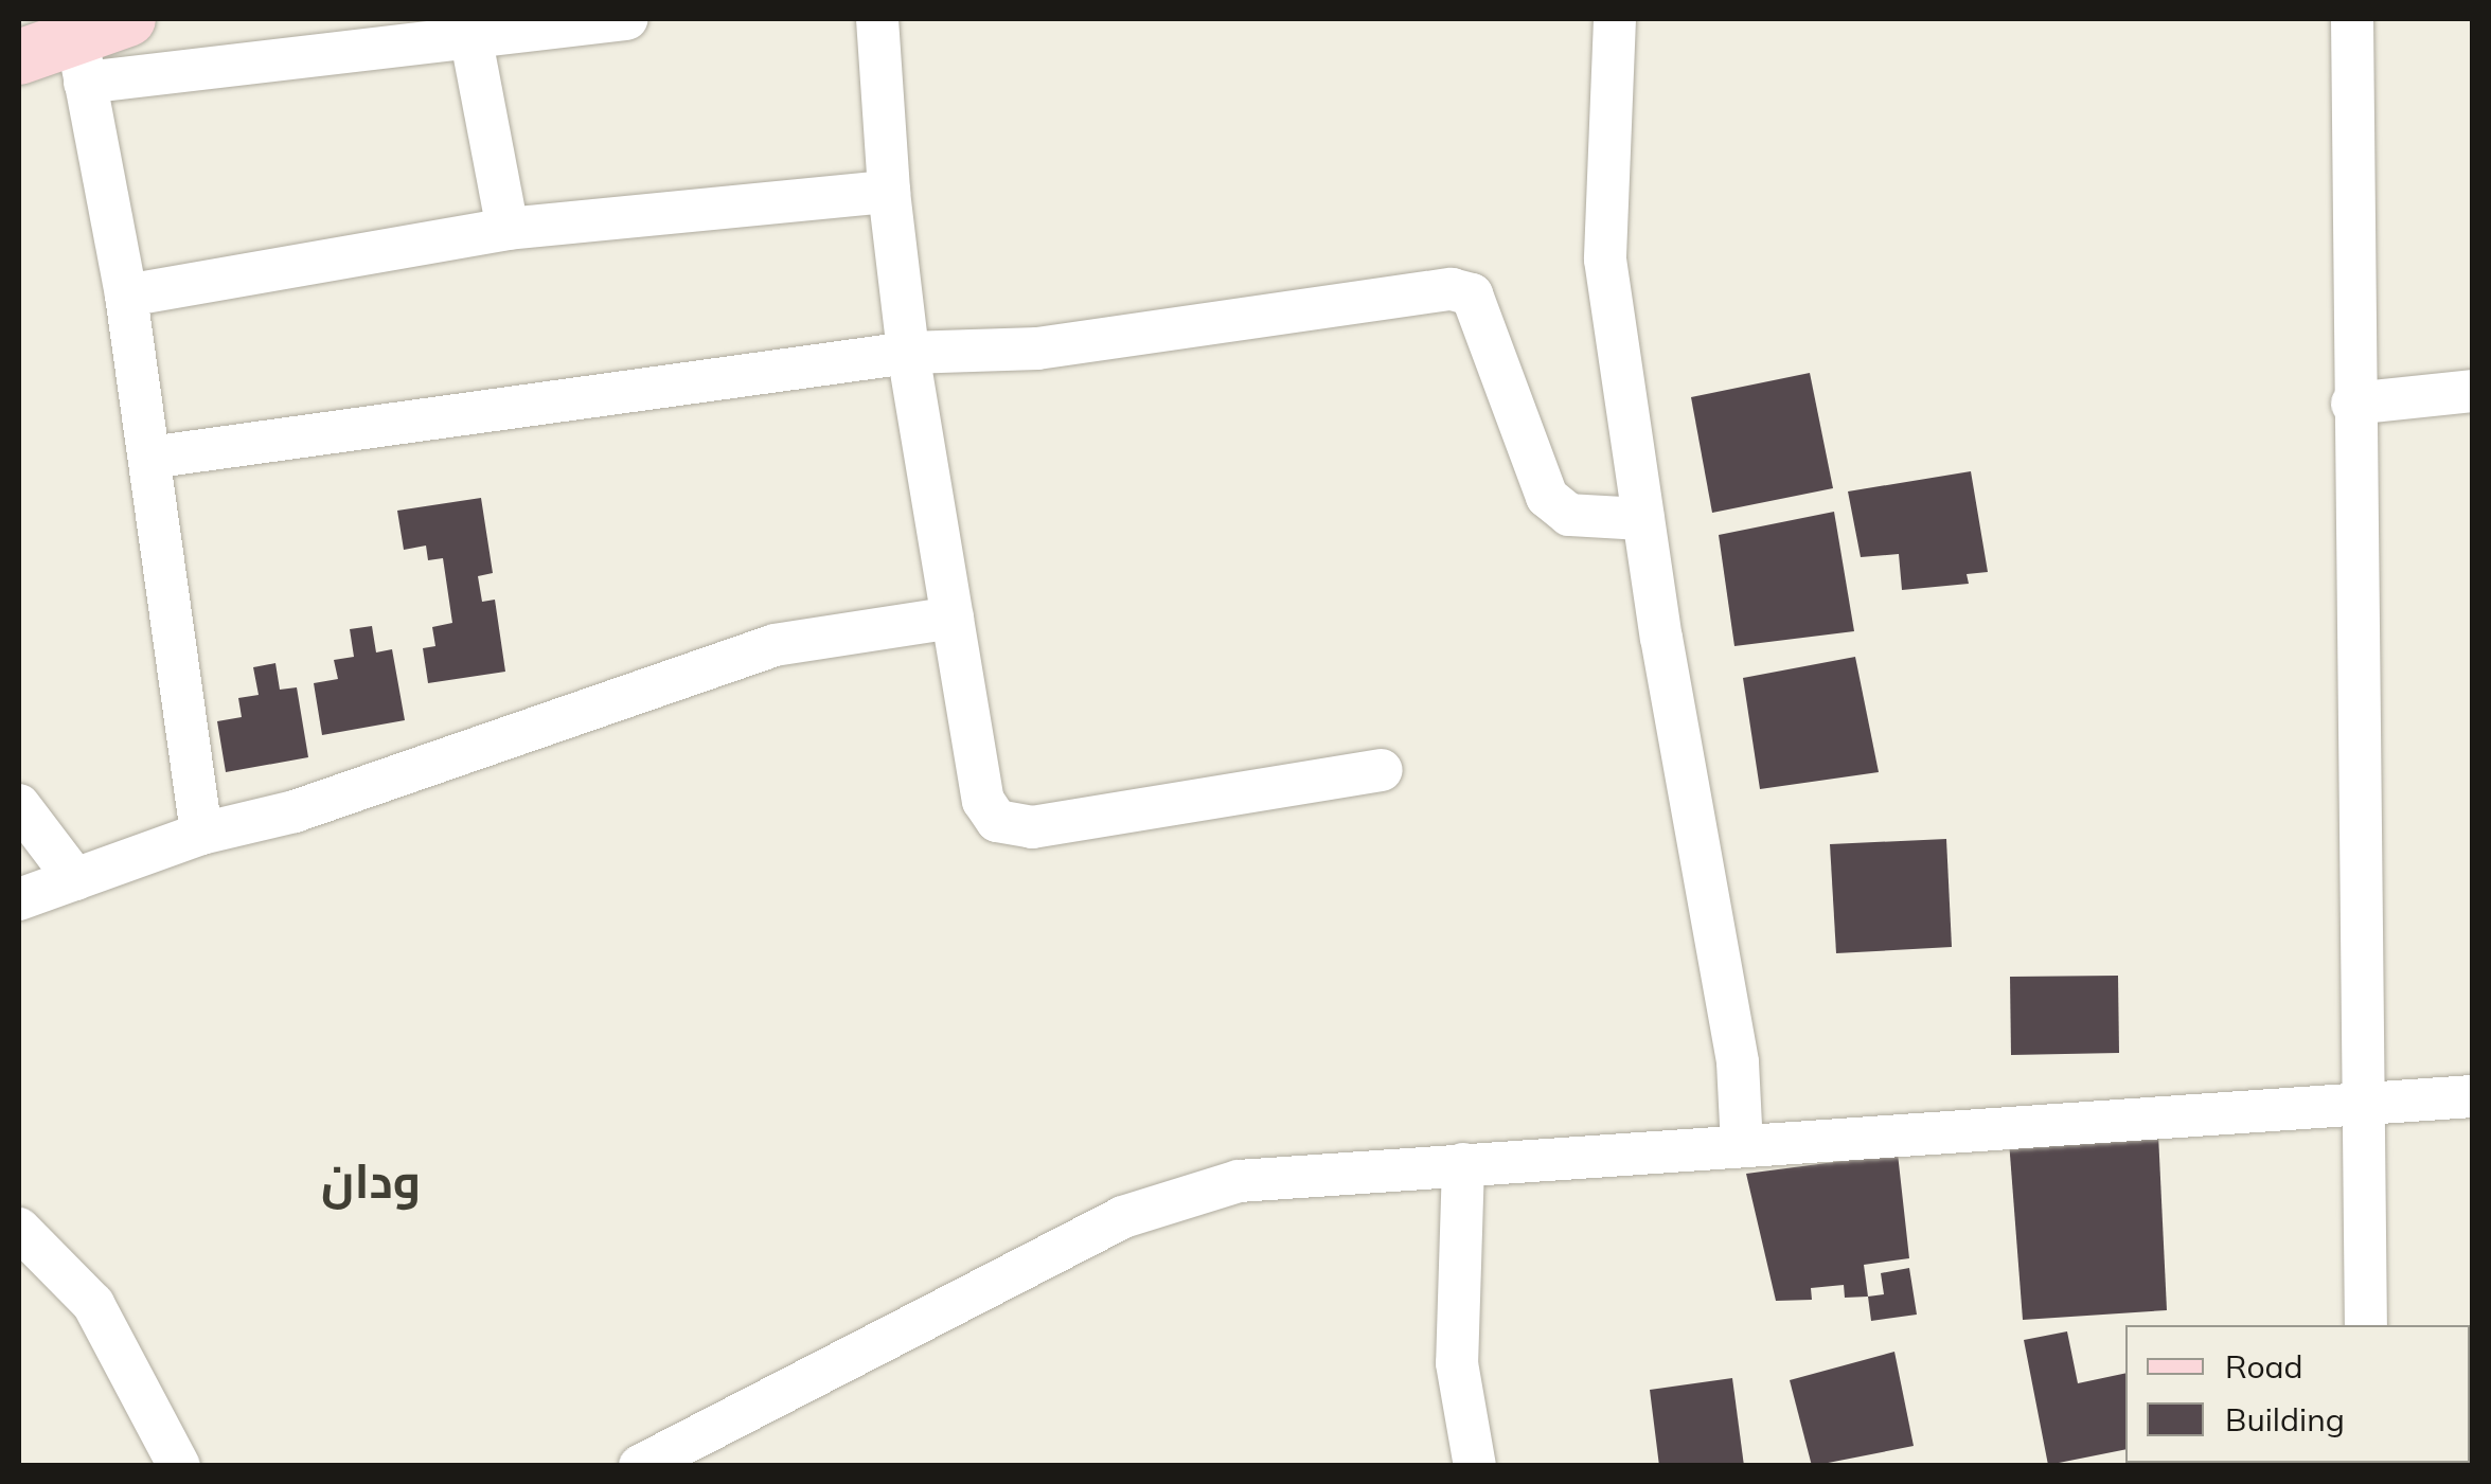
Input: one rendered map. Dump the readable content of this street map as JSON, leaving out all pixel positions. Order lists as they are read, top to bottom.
{
  "districts": ["ودان"],
  "legend": ["Road", "Building"]
}
